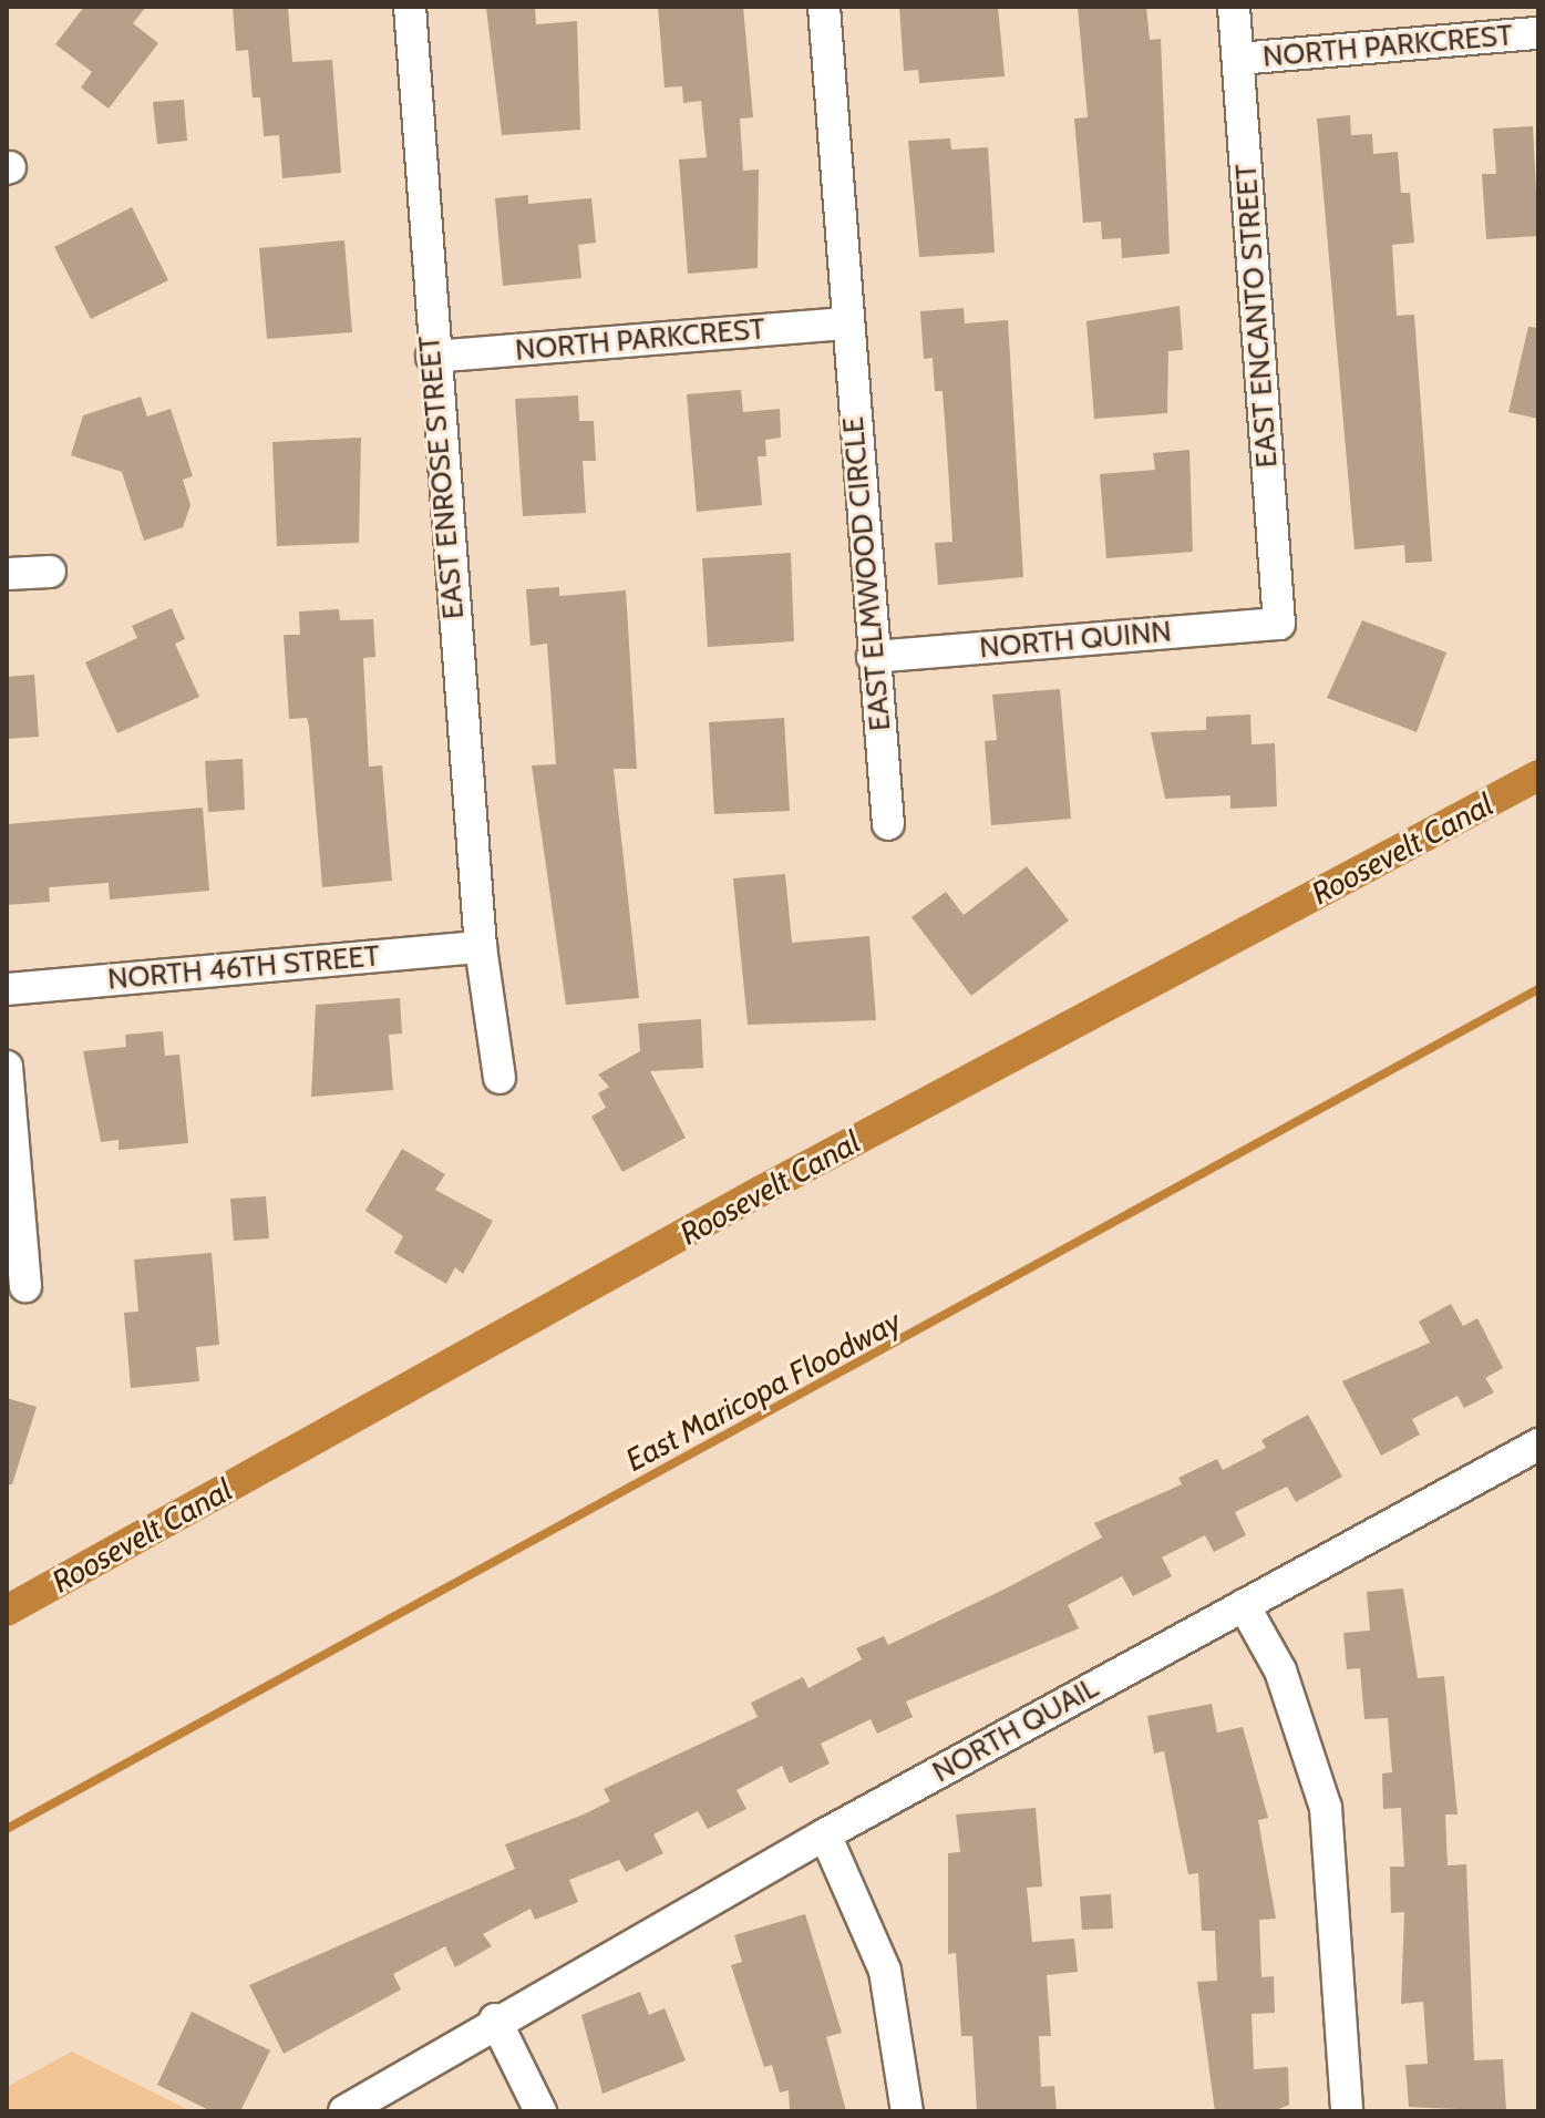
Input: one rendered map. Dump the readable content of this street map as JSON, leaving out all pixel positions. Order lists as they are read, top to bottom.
{
  "streets": {
    "street": [
      "NORTH PARKCREST",
      "EAST ENCANTO STREET",
      "EAST ENROSE STREET",
      "EAST ELMWOOD CIRCLE",
      "NORTH QUINN",
      "NORTH 46TH STREET",
      "NORTH QUAIL"
    ]
  },
  "crossings": [
    ["NORTH PARKCREST", "EAST ENCANTO STREET"],
    ["NORTH PARKCREST", "EAST ENROSE STREET"],
    ["NORTH PARKCREST", "EAST ELMWOOD CIRCLE"],
    ["EAST ENCANTO STREET", "NORTH QUINN"],
    ["EAST ENROSE STREET", "NORTH 46TH STREET"],
    ["EAST ELMWOOD CIRCLE", "NORTH QUINN"]
  ],
  "water": ["Roosevelt Canal", "East Maricopa Floodway"]
}
